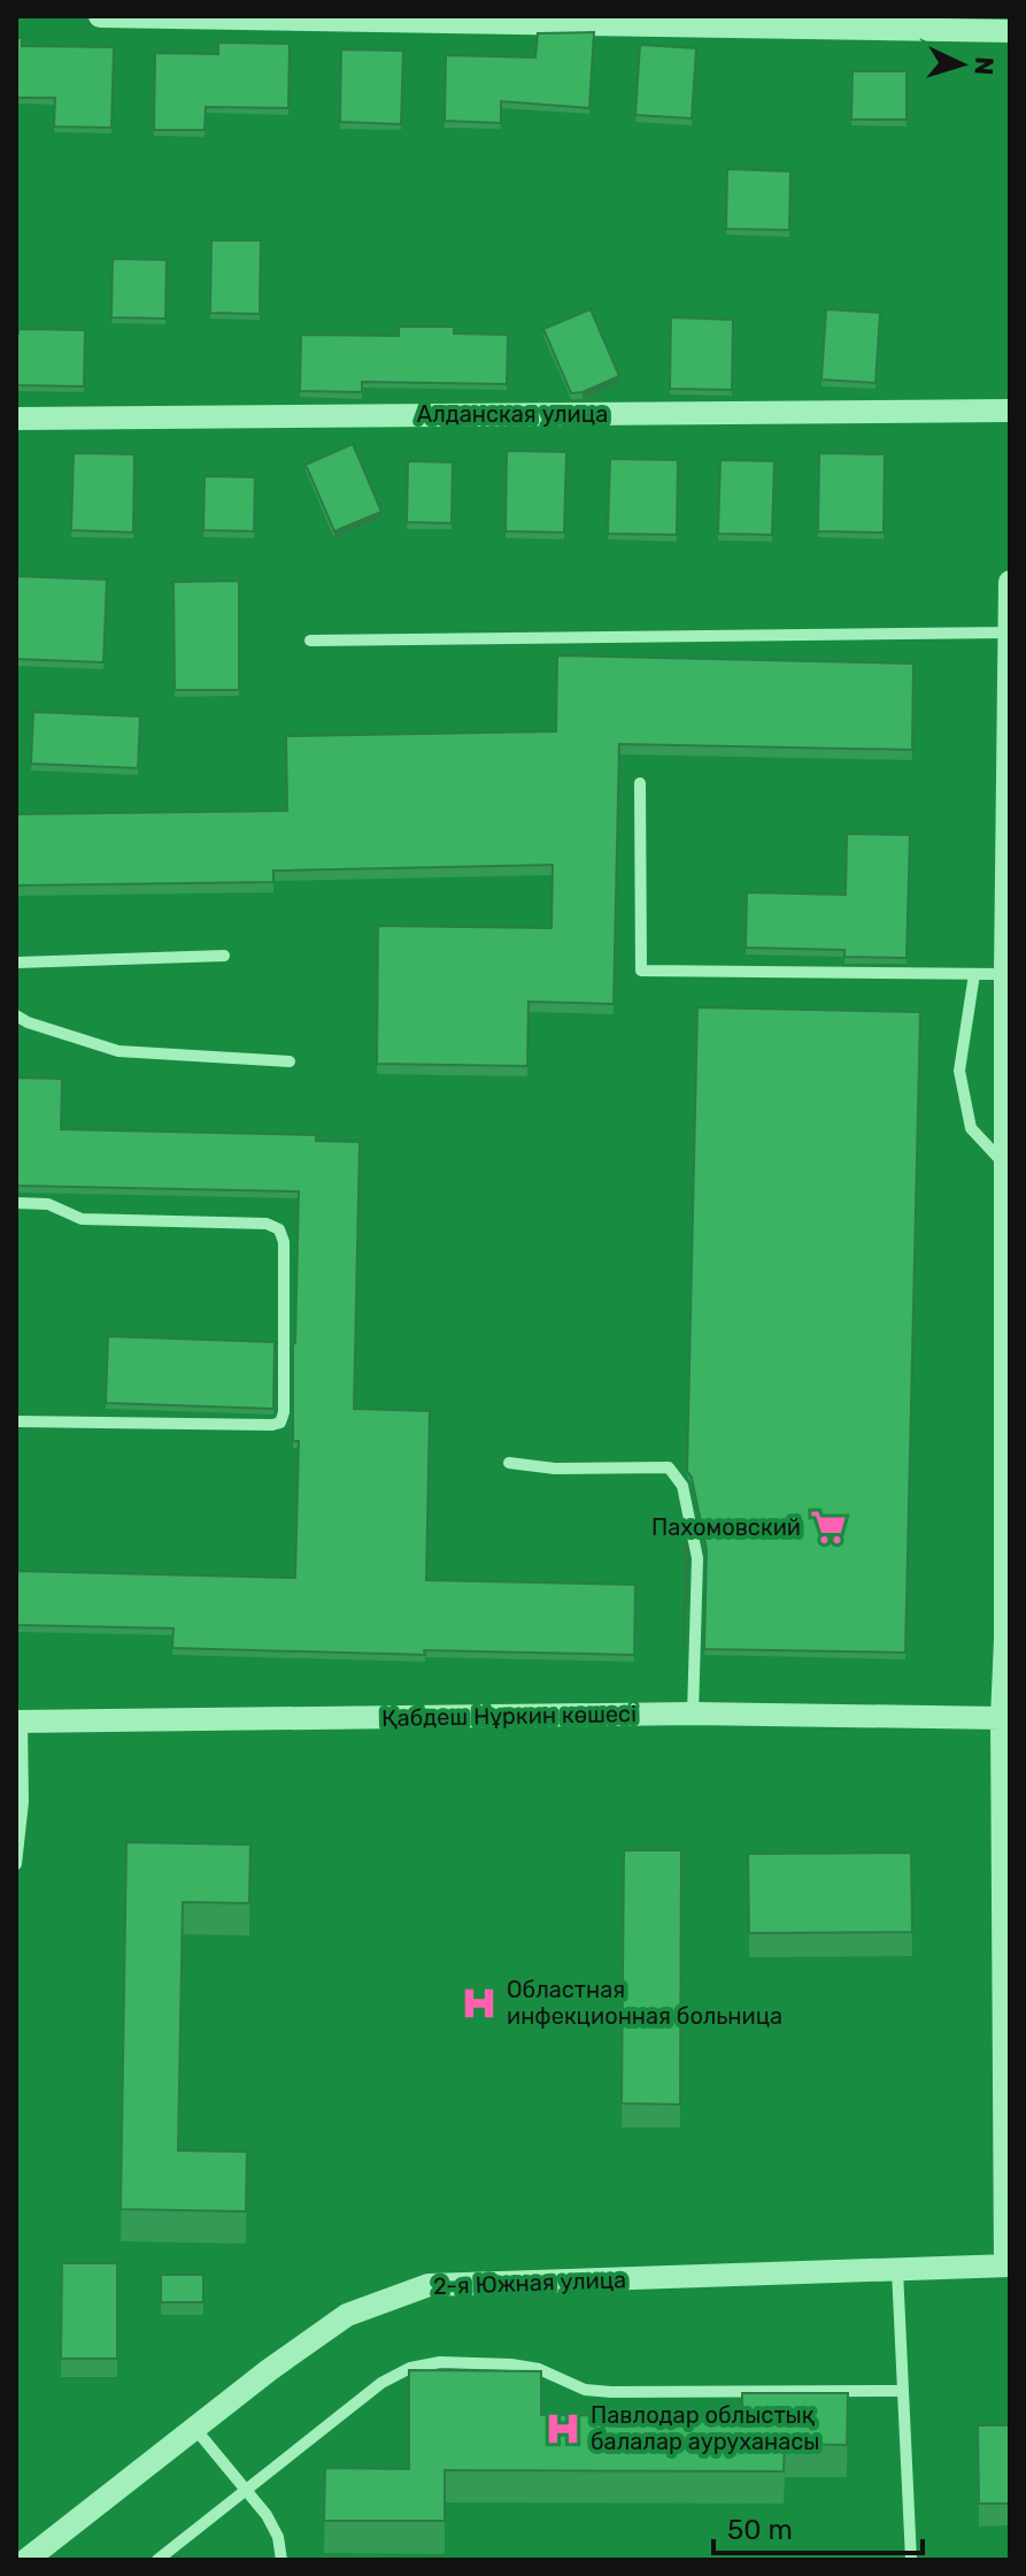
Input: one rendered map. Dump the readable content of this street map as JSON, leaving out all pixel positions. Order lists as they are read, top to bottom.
{
  "streets": {
    "street": ["Алданская улица", "Қабдеш Нұркин көшесі", "2-я Южная улица"]
  },
  "places": {
    "supermarket": ["Пахомовский"],
    "hospital": ["Областная инфекционная больница", "Павлодар облыстық балалар ауруханасы"]
  },
  "scale_bar": "50 m",
  "north": "right"
}
